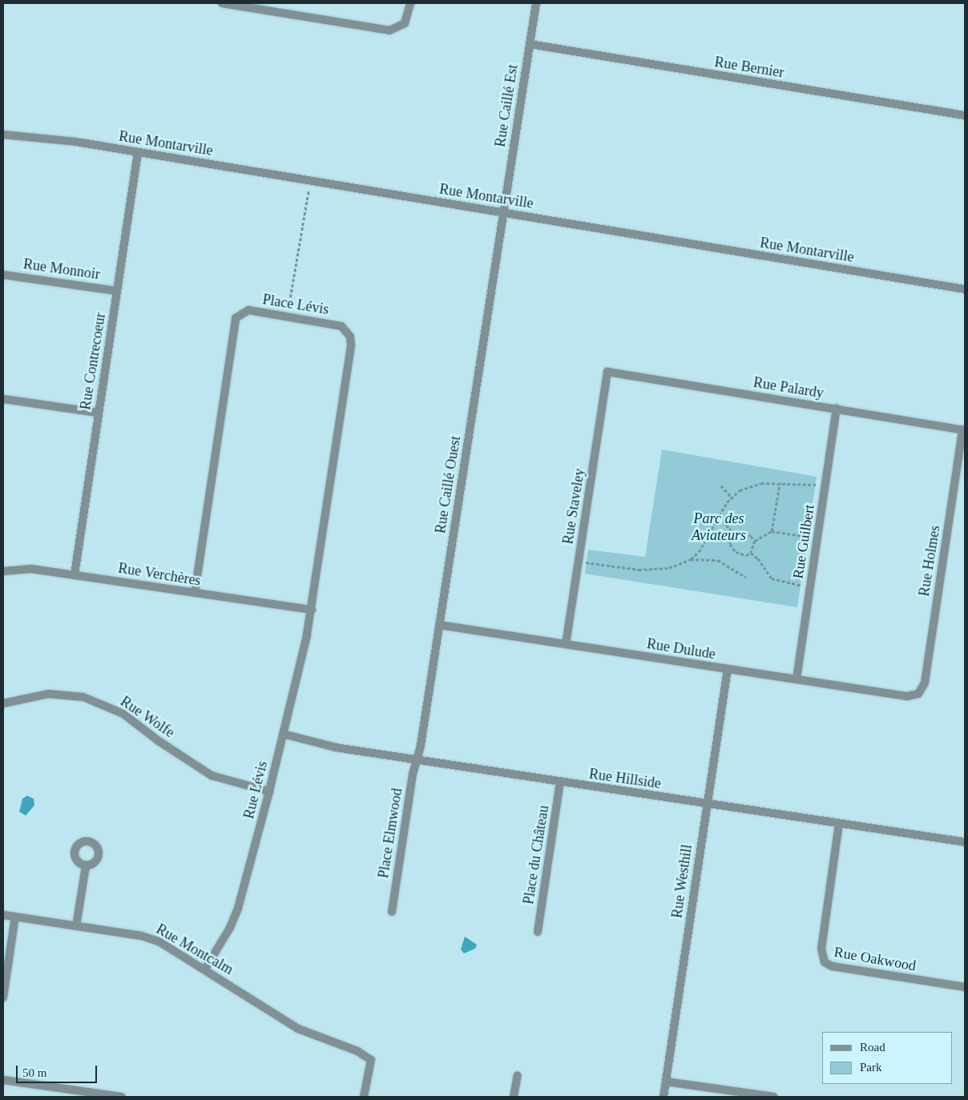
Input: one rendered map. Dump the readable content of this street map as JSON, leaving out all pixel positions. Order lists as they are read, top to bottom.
{
  "streets": {
    "street": [
      "Rue Bernier",
      "Rue Caillé Est",
      "Rue Montarville",
      "Rue Monnoir",
      "Place Lévis",
      "Rue Contrecoeur",
      "Rue Palardy",
      "Rue Caillé Ouest",
      "Rue Staveley",
      "Rue Guilbert",
      "Rue Holmes",
      "Rue Verchères",
      "Rue Dulude",
      "Rue Wolfe",
      "Rue Hillside",
      "Rue Lévis",
      "Place Elmwood",
      "Place du Château",
      "Rue Westhill",
      "Rue Montcalm",
      "Rue Oakwood"
    ]
  },
  "crossings": [
    ["Rue Bernier", "Rue Caillé Est"],
    ["Rue Caillé Est", "Rue Montarville"],
    ["Rue Caillé Est", "Rue Caillé Ouest"],
    ["Rue Montarville", "Rue Contrecoeur"],
    ["Rue Montarville", "Rue Caillé Ouest"],
    ["Rue Monnoir", "Rue Contrecoeur"],
    ["Place Lévis", "Rue Verchères"],
    ["Place Lévis", "Rue Lévis"],
    ["Rue Contrecoeur", "Rue Verchères"],
    ["Rue Palardy", "Rue Staveley"],
    ["Rue Palardy", "Rue Guilbert"],
    ["Rue Palardy", "Rue Holmes"],
    ["Rue Caillé Ouest", "Rue Dulude"],
    ["Rue Caillé Ouest", "Rue Hillside"],
    ["Rue Caillé Ouest", "Place Elmwood"],
    ["Rue Staveley", "Rue Dulude"],
    ["Rue Guilbert", "Rue Dulude"],
    ["Rue Holmes", "Rue Dulude"],
    ["Rue Verchères", "Rue Lévis"],
    ["Rue Dulude", "Rue Westhill"],
    ["Rue Wolfe", "Rue Lévis"],
    ["Rue Hillside", "Rue Lévis"],
    ["Rue Hillside", "Place Elmwood"],
    ["Rue Hillside", "Place du Château"],
    ["Rue Hillside", "Rue Westhill"],
    ["Rue Hillside", "Rue Oakwood"],
    ["Rue Lévis", "Rue Montcalm"]
  ],
  "parks": ["Parc des Aviateurs"],
  "legend": ["Road", "Park"],
  "scale_bar": "50 m"
}
